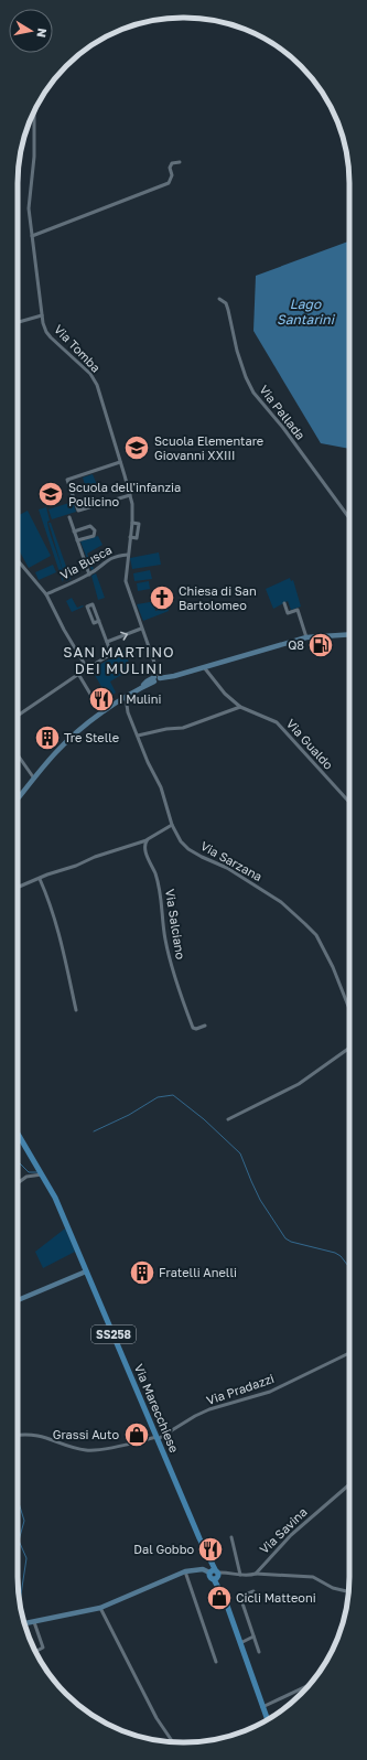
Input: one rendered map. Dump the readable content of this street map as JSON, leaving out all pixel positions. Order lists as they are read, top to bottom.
{
  "streets": {
    "main road": ["SS258", "Via Marecchiese"],
    "street": [
      "Via Tomba",
      "Via Pallada",
      "Via Busca",
      "Via Gualdo",
      "Via Sarzana",
      "Via Salciano",
      "Via Pradazzi",
      "Via Savina"
    ]
  },
  "crossings": [
    ["Via Tomba", "Via Busca"],
    ["Via Pradazzi", "Via Marecchiese"]
  ],
  "districts": ["SAN MARTINO DEI MULINI"],
  "water": ["Lago Santarini"],
  "places": {
    "school or university": ["Scuola Elementare Giovanni XXIII", "Scuola dell'infanzia Pollicino"],
    "church": ["Chiesa di San Bartolomeo"],
    "fuel station": ["Q8"],
    "restaurant": ["I Mulini", "Dal Gobbo"],
    "building": ["Tre Stelle", "Fratelli Anelli"],
    "shop": ["Grassi Auto", "Cicli Matteoni"]
  },
  "north": "right"
}
